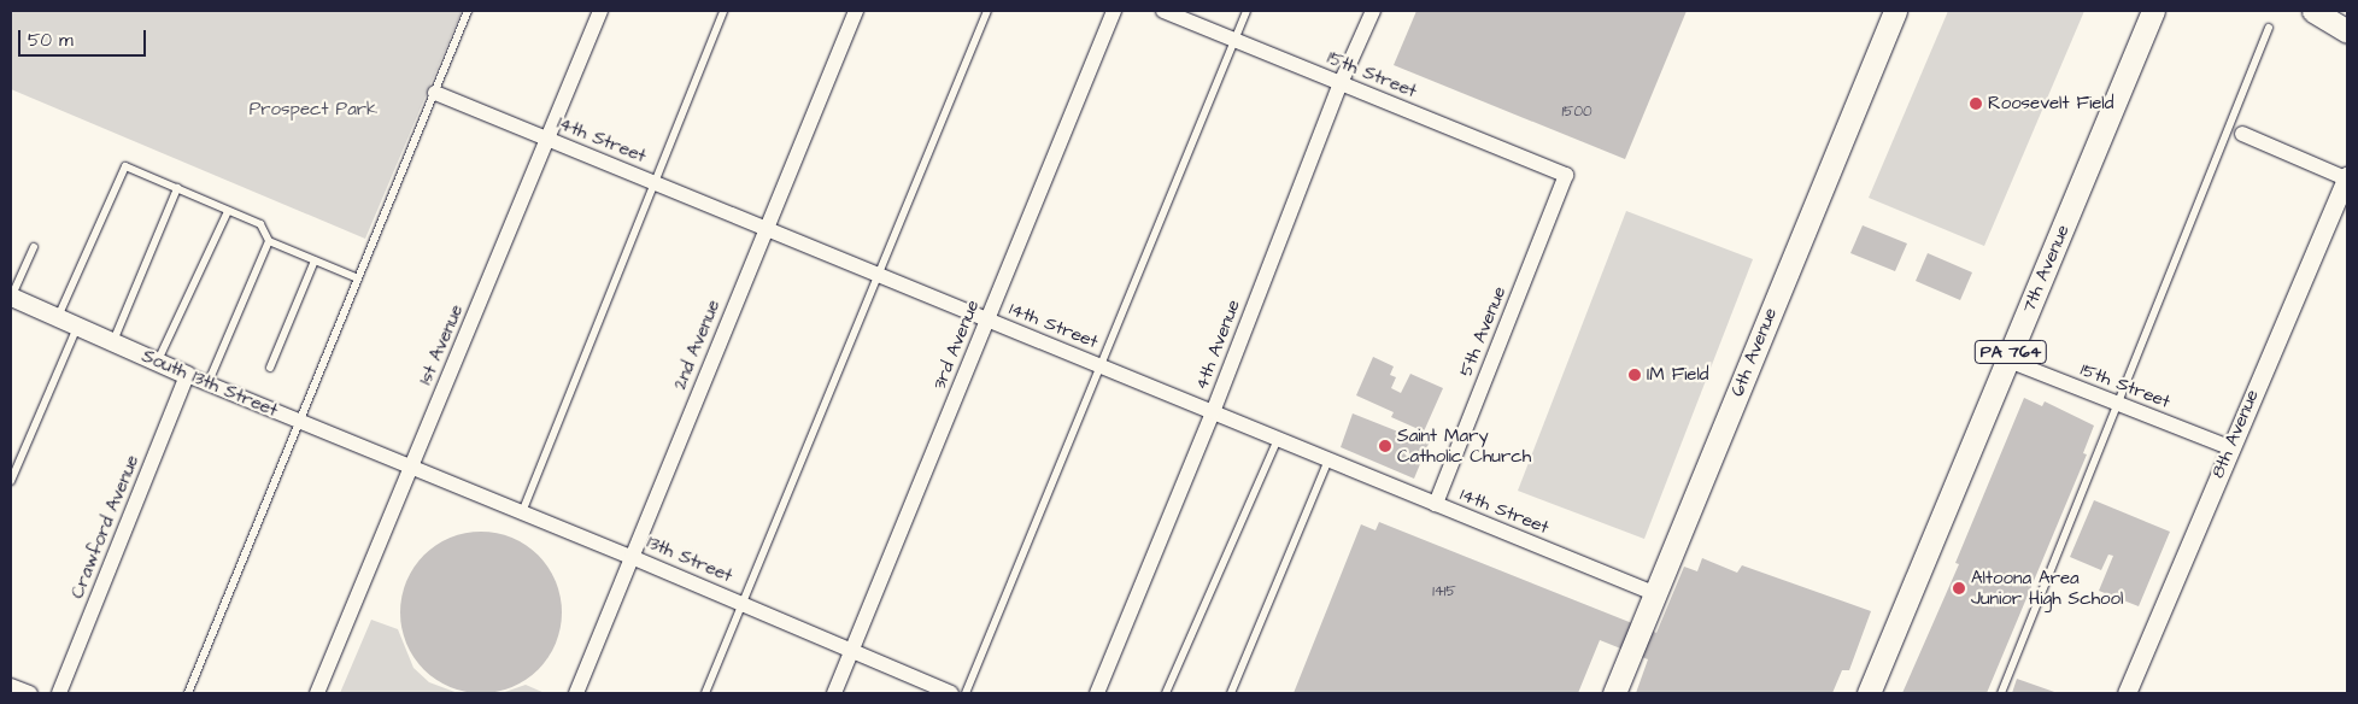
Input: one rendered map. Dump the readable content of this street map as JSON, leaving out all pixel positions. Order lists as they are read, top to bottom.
{
  "streets": {
    "main road": ["7th Avenue", "6th Avenue", "PA 764"],
    "street": [
      "15th Street",
      "14th Street",
      "5th Avenue",
      "1st Avenue",
      "2nd Avenue",
      "3rd Avenue",
      "4th Avenue",
      "South 13th Street",
      "8th Avenue",
      "Crawford Avenue",
      "13th Street"
    ]
  },
  "crossings": [
    ["15th Street", "7th Avenue"],
    ["15th Street", "5th Avenue"],
    ["15th Street", "4th Avenue"],
    ["15th Street", "8th Avenue"],
    ["14th Street", "5th Avenue"],
    ["14th Street", "1st Avenue"],
    ["14th Street", "2nd Avenue"],
    ["14th Street", "3rd Avenue"],
    ["14th Street", "4th Avenue"],
    ["14th Street", "6th Avenue"],
    ["1st Avenue", "South 13th Street"],
    ["1st Avenue", "13th Street"],
    ["2nd Avenue", "13th Street"],
    ["3rd Avenue", "13th Street"],
    ["South 13th Street", "Crawford Avenue"],
    ["South 13th Street", "13th Street"]
  ],
  "parks": ["Prospect Park"],
  "places": [
    "Roosevelt Field",
    "IM Field",
    "Saint Mary Catholic Church",
    "Altoona Area Junior High School"
  ],
  "house_numbers": ["1500", "1415"],
  "scale_bar": "50 m"
}
